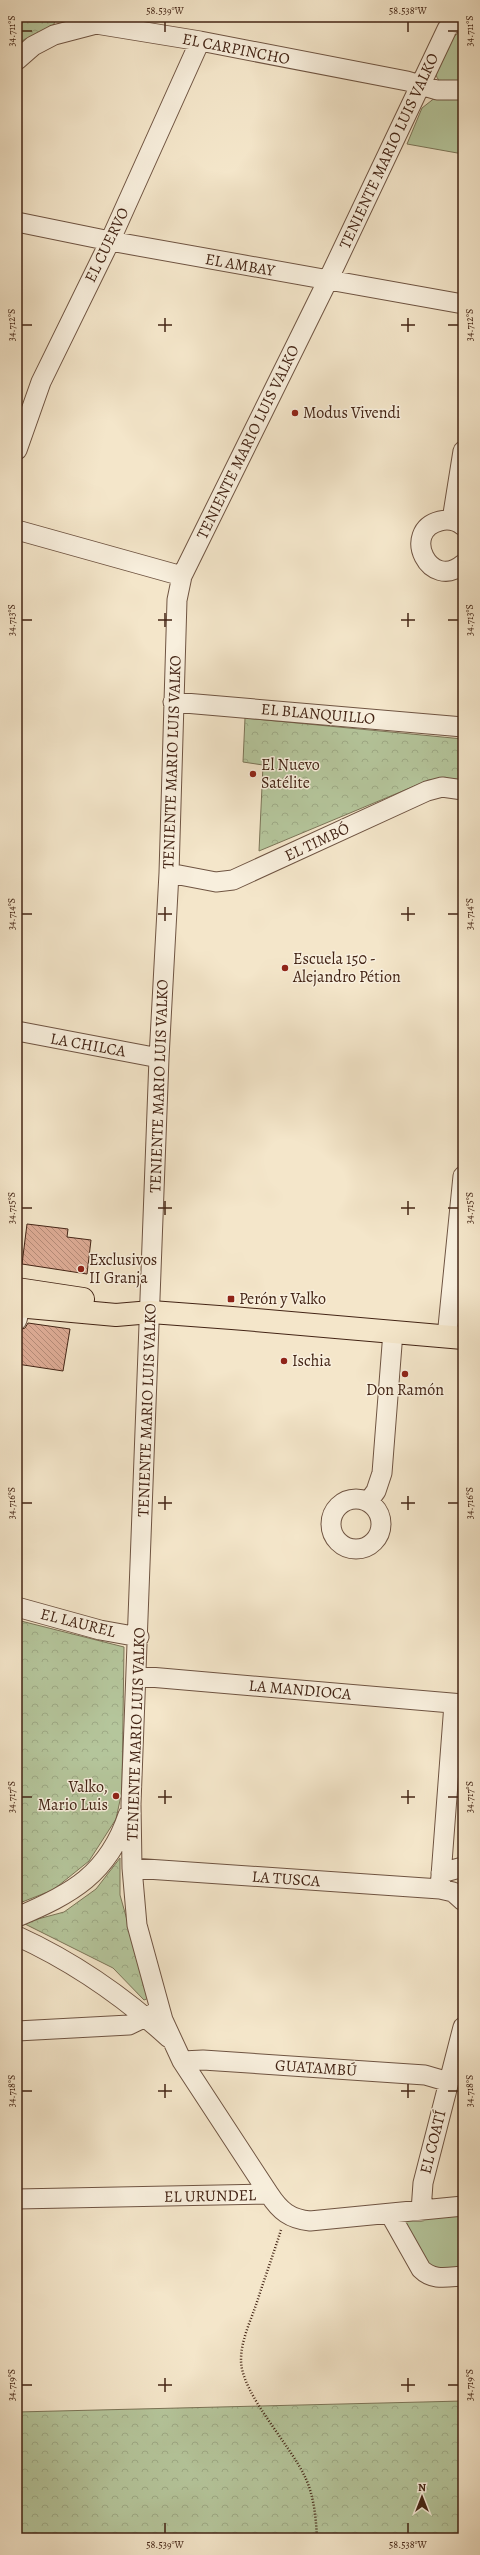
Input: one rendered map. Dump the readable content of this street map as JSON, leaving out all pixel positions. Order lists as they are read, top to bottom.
{
  "streets": {
    "street": [
      "EL CARPINCHO",
      "TENIENTE MARIO LUIS VALKO",
      "EL CUERVO",
      "EL AMBAY",
      "EL BLANQUILLO",
      "EL TIMBÓ",
      "LA CHILCA",
      "EL LAUREL",
      "LA MANDIOCA",
      "LA TUSCA",
      "GUATAMBÚ",
      "EL COATÍ",
      "EL URUNDEL"
    ]
  },
  "crossings": [
    ["EL CARPINCHO", "TENIENTE MARIO LUIS VALKO"],
    ["EL CARPINCHO", "EL CUERVO"],
    ["TENIENTE MARIO LUIS VALKO", "EL AMBAY"],
    ["TENIENTE MARIO LUIS VALKO", "EL BLANQUILLO"],
    ["TENIENTE MARIO LUIS VALKO", "EL TIMBÓ"],
    ["TENIENTE MARIO LUIS VALKO", "LA CHILCA"],
    ["TENIENTE MARIO LUIS VALKO", "EL LAUREL"],
    ["TENIENTE MARIO LUIS VALKO", "LA MANDIOCA"],
    ["TENIENTE MARIO LUIS VALKO", "LA TUSCA"],
    ["TENIENTE MARIO LUIS VALKO", "GUATAMBÚ"],
    ["TENIENTE MARIO LUIS VALKO", "EL URUNDEL"],
    ["EL CUERVO", "EL AMBAY"],
    ["GUATAMBÚ", "EL COATÍ"]
  ],
  "places": {
    "other": [
      "Modus Vivendi",
      "El Nuevo Satélite",
      "Escuela 150 - Alejandro Pétion",
      "Exclusivos II Granja",
      "Ischia",
      "Don Ramón",
      "Valko, Mario Luis"
    ],
    "transit": ["Perón y Valko"]
  },
  "north": "top",
  "coordinates": [
    "58.539°W",
    "58.538°W",
    "34.711°S",
    "34.712°S",
    "34.713°S",
    "34.714°S",
    "34.715°S",
    "34.716°S",
    "34.717°S",
    "34.718°S",
    "34.719°S"
  ]
}
